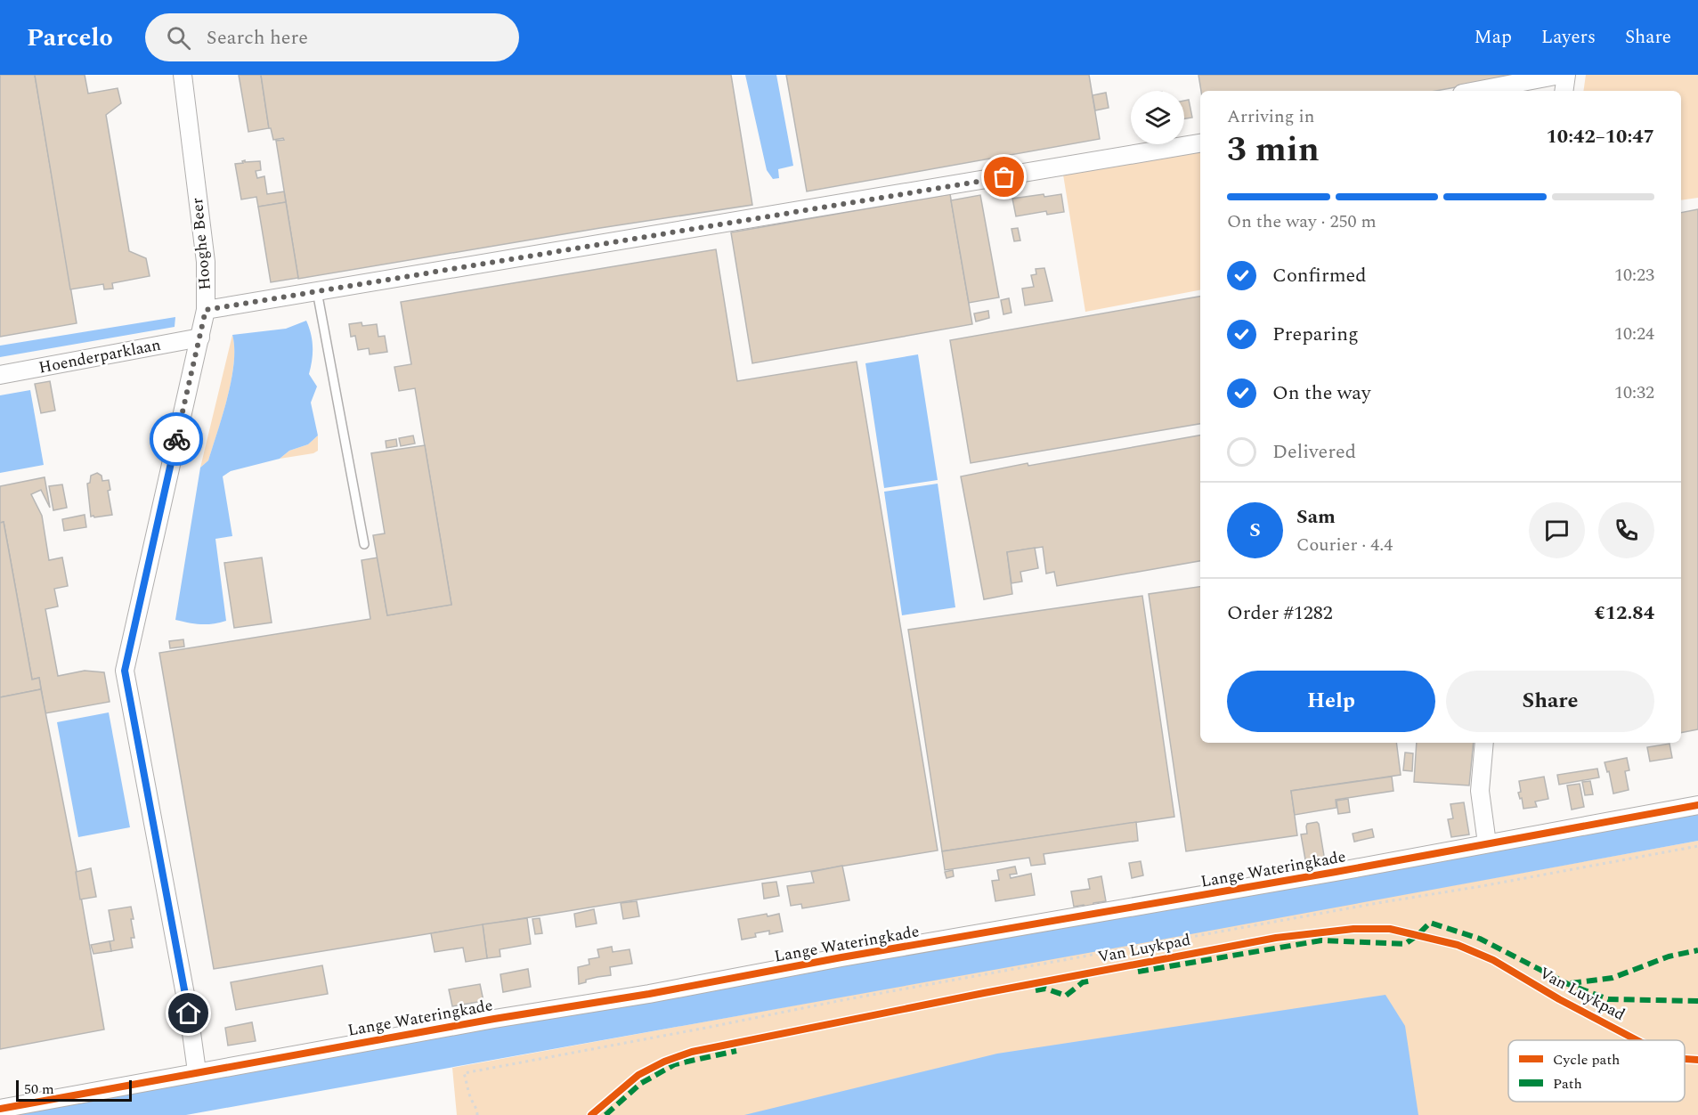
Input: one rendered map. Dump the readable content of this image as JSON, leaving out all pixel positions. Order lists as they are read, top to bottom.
{
  "streets": {
    "street": ["Hooghe Beer", "Hoenderparklaan", "Lange Wateringkade"],
    "cycle path": ["Van Luykpad"]
  },
  "crossings": [
    ["Hooghe Beer", "Hoenderparklaan"],
    ["Hooghe Beer", "Lange Wateringkade"]
  ],
  "legend": ["Cycle path", "Path"],
  "scale_bar": "50 m",
  "page": {
    "header": "Parcelo",
    "search": "Search here",
    "nav": ["Map", "Layers", "Share"],
    "heading": ["3 min", "Arriving in", "10:42–10:47"],
    "panel": [
      "Sam",
      "Courier · 4.4",
      "Order #1282",
      "€12.84"
    ],
    "bar": "On the way · 250 m",
    "list": [
      ["Confirmed", "10:23"],
      ["Preparing", "10:24"],
      ["On the way", "10:32"],
      "Delivered"
    ],
    "round": "S",
    "buttons": ["Help", "Share"],
    "scale": "50 m"
  }
}
